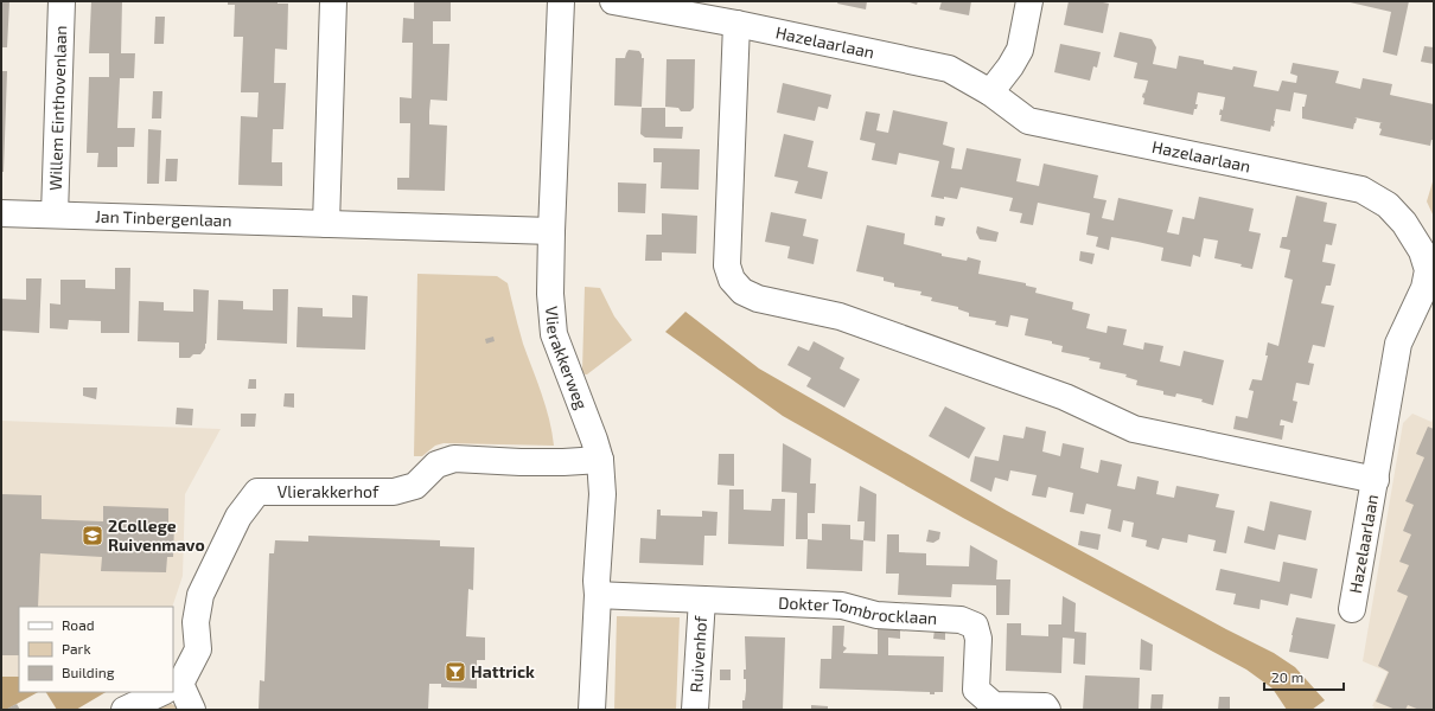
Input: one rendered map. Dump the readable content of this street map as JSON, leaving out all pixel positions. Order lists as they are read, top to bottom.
{
  "streets": {
    "street": [
      "Hazelaarlaan",
      "Willem Einthovenlaan",
      "Jan Tinbergenlaan",
      "Vlierakkerweg",
      "Vlierakkerhof",
      "Dokter Tombrocklaan",
      "Ruivenhof"
    ]
  },
  "crossings": [
    ["Willem Einthovenlaan", "Jan Tinbergenlaan"],
    ["Jan Tinbergenlaan", "Vlierakkerweg"],
    ["Vlierakkerweg", "Vlierakkerhof"],
    ["Vlierakkerweg", "Dokter Tombrocklaan"],
    ["Dokter Tombrocklaan", "Ruivenhof"]
  ],
  "places": {
    "school or university": ["2College Ruivenmavo"],
    "bar": ["Hattrick"]
  },
  "legend": ["Road", "Park", "Building"],
  "scale_bar": "20 m"
}
